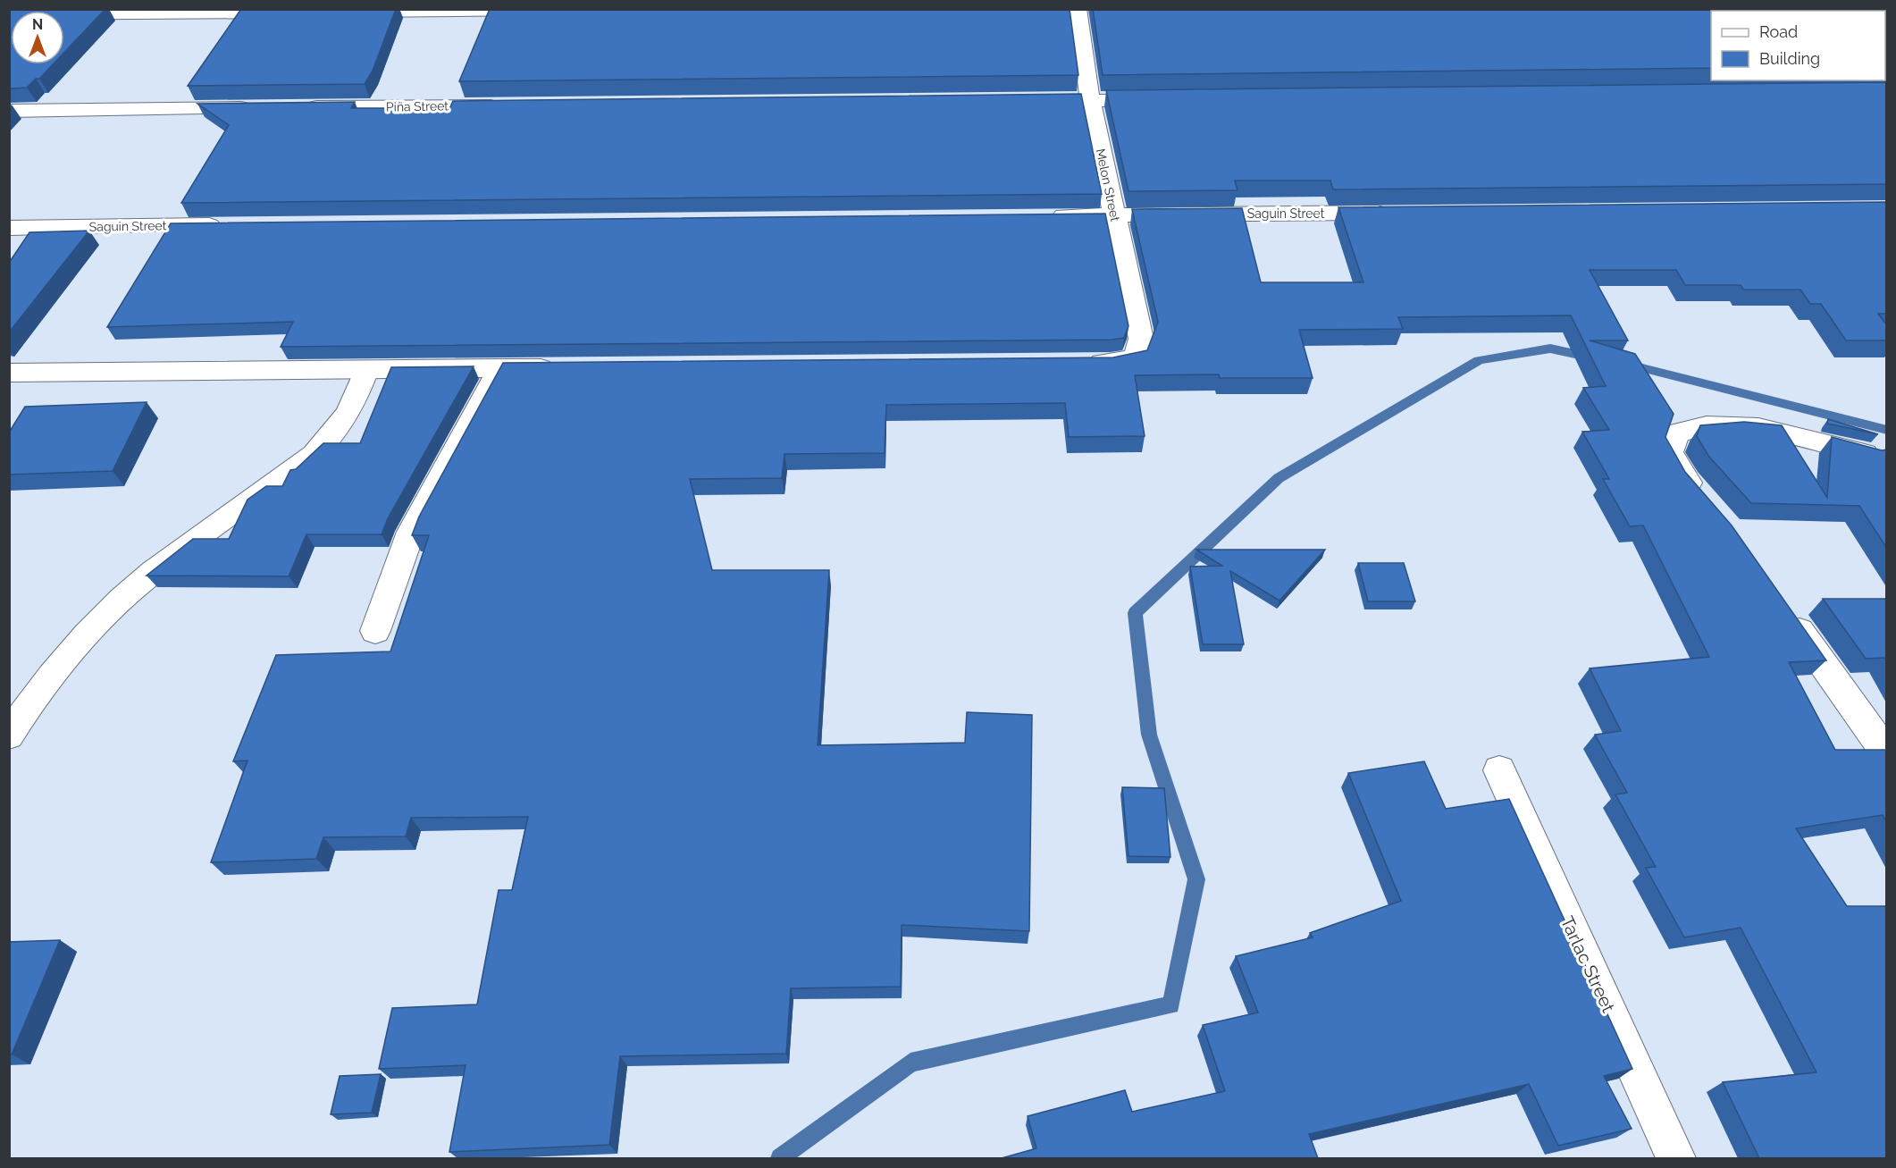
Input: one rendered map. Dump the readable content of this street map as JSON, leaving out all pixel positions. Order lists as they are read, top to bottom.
{
  "streets": {
    "street": [
      "Piña Street",
      "Melon Street",
      "Saguin Street",
      "Tarlac Street"
    ]
  },
  "crossings": [
    ["Melon Street", "Saguin Street"]
  ],
  "legend": ["Road", "Building"],
  "north": "top"
}
